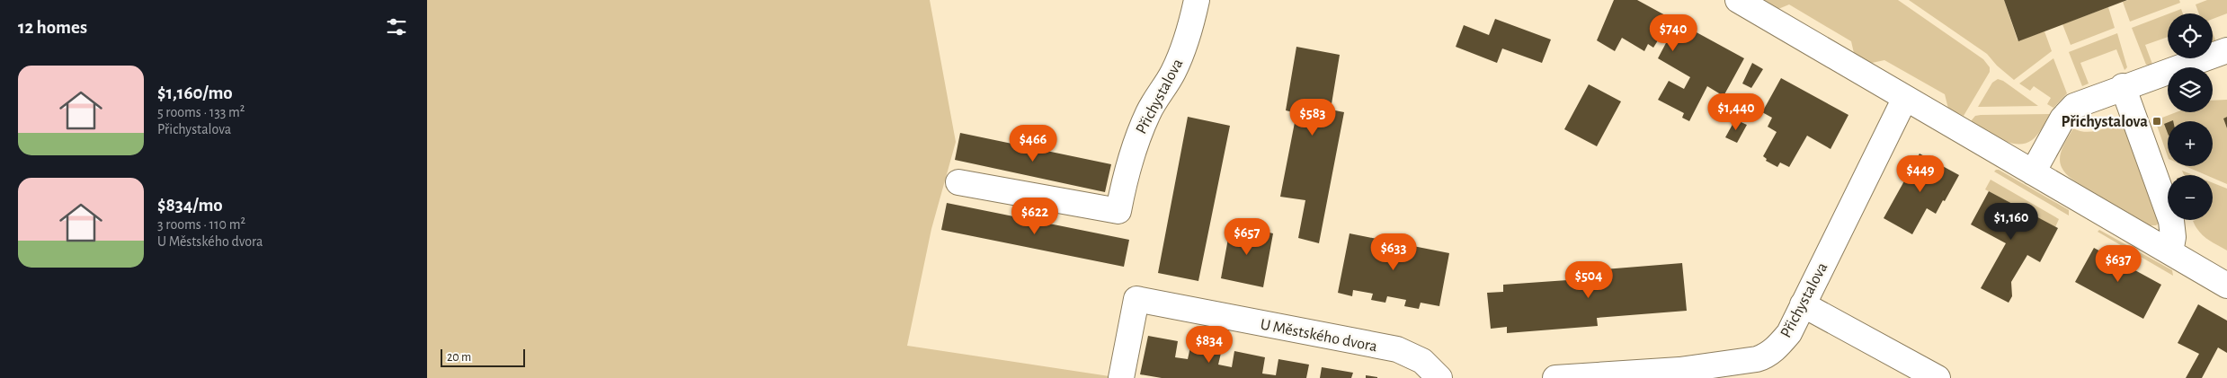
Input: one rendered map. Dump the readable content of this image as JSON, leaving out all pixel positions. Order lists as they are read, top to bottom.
{
  "streets": {
    "street": ["Přichystalova", "U Městského dvora"]
  },
  "places": {
    "transit": ["Přichystalova"]
  },
  "scale_bar": "20 m",
  "page": {
    "heading": "12 homes",
    "map_buttons": ["+", "−"],
    "price": [
      "$740",
      "$1,440",
      "$583",
      "$466",
      "$449",
      "$622",
      "$1,160",
      "$657",
      "$633",
      "$637",
      "$504",
      "$834"
    ],
    "list": [
      {
        "name": "$1,160/mo",
        "note": "5 rooms · 133 m² · Přichystalova"
      },
      {
        "name": "$834/mo",
        "note": "3 rooms · 110 m² · U Městského dvora"
      }
    ],
    "scale": "20 m"
  }
}
